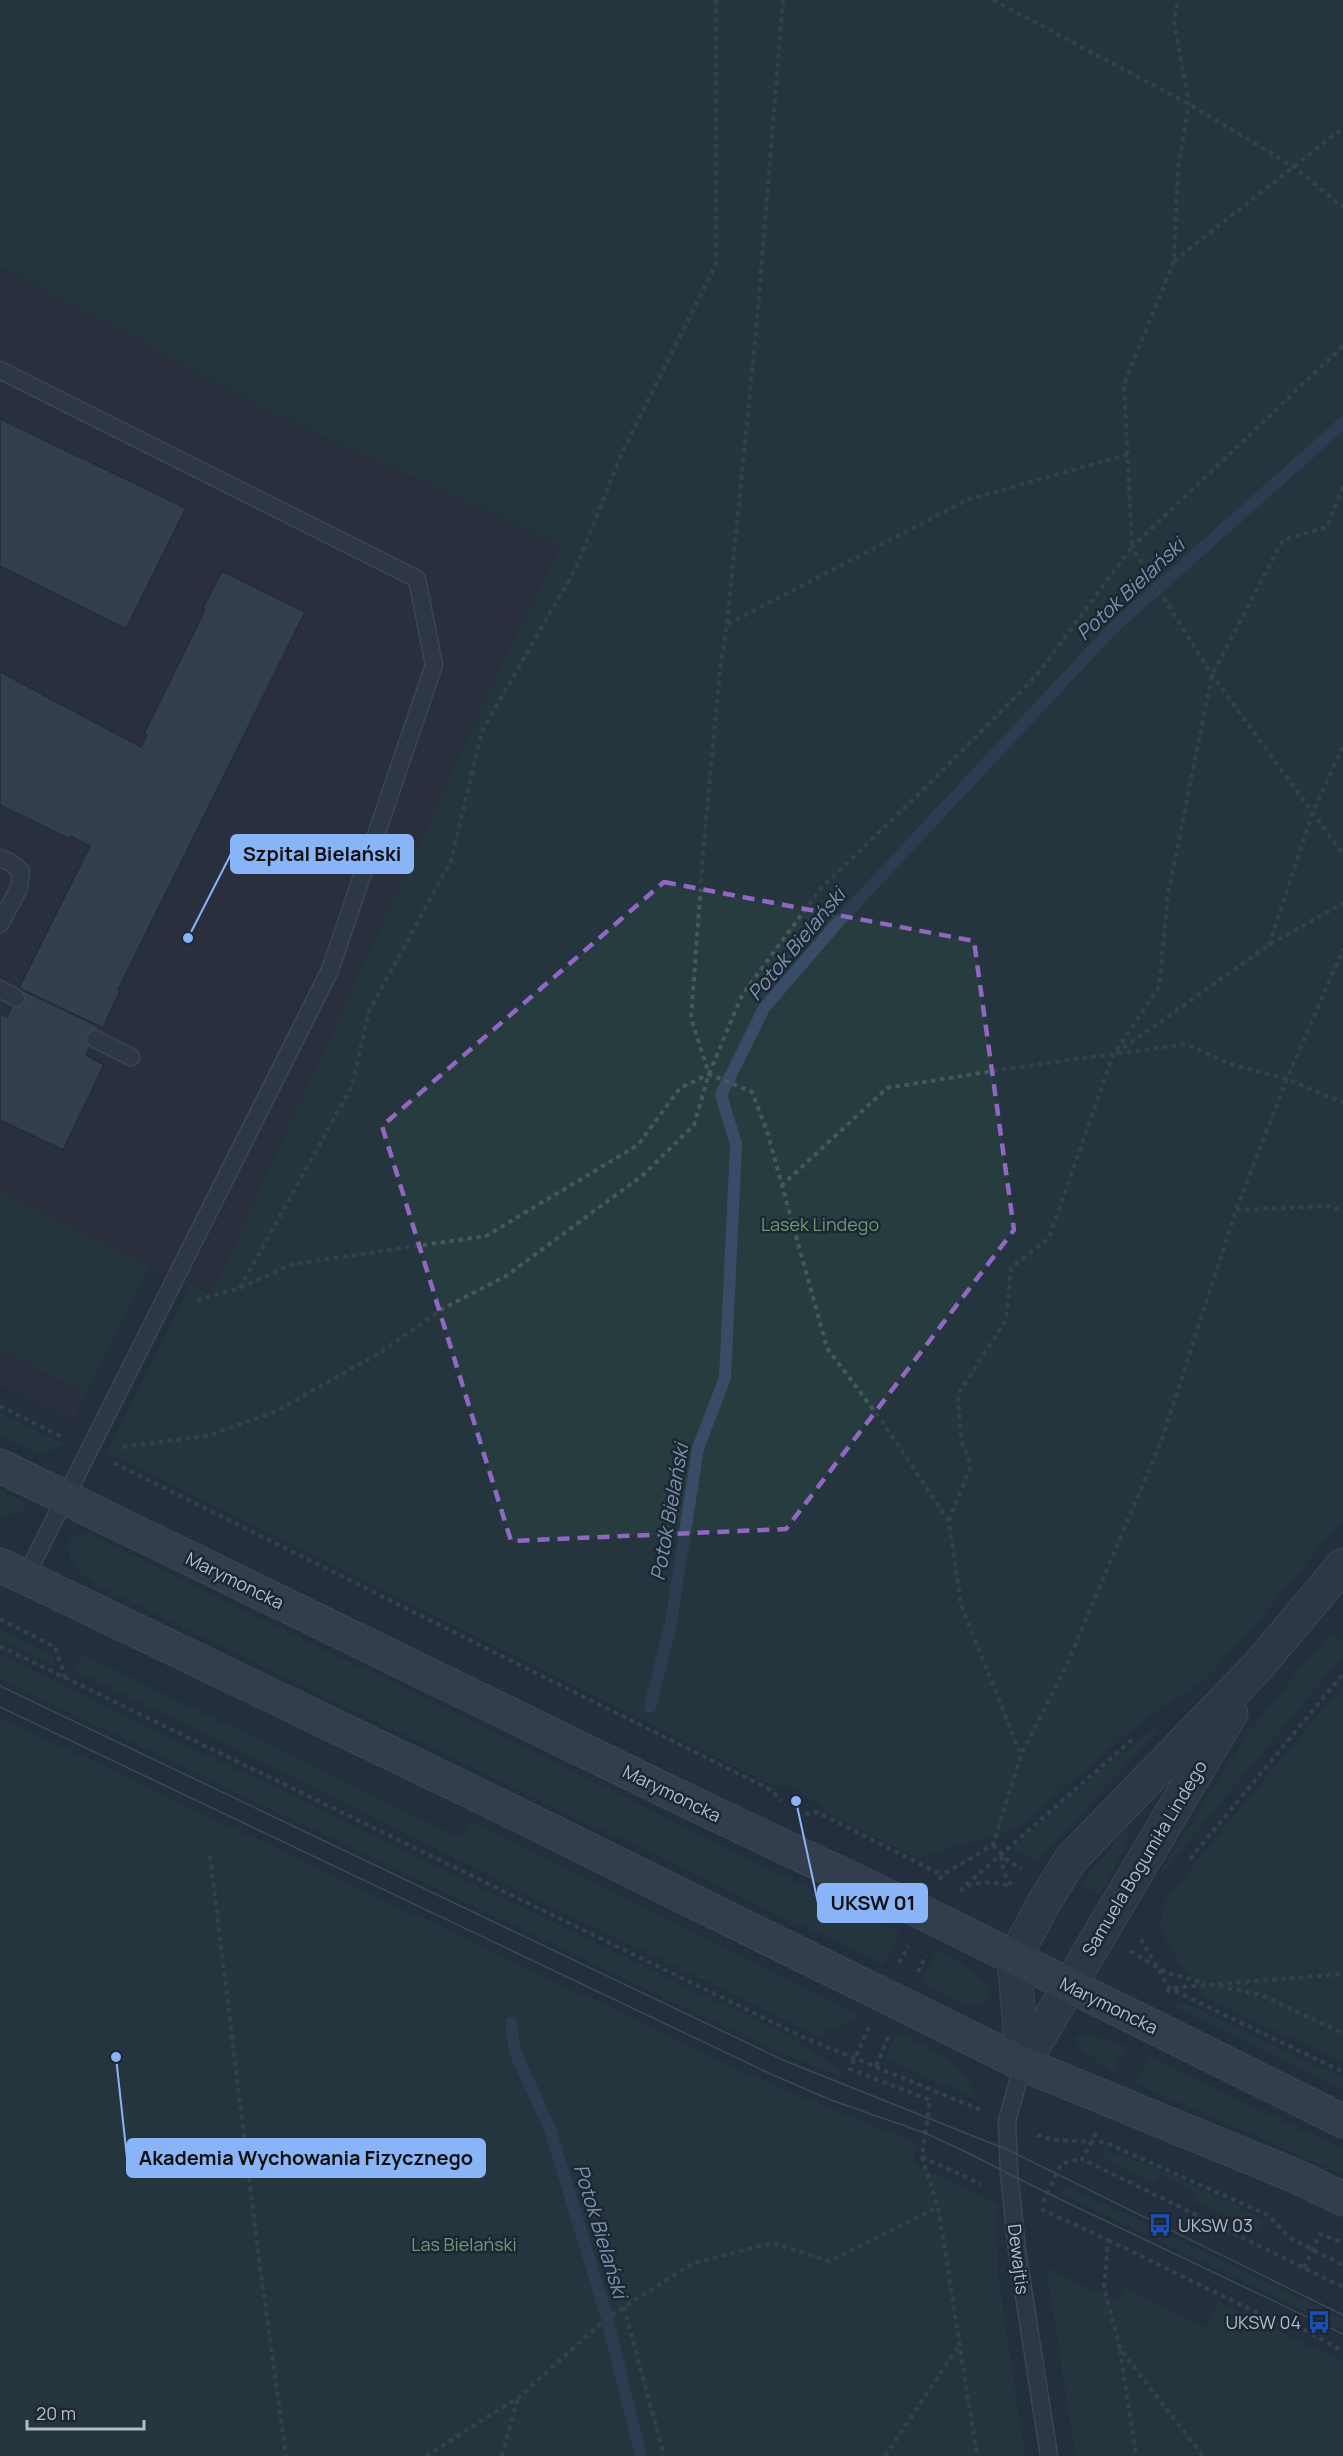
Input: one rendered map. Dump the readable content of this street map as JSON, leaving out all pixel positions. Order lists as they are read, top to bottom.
{
  "streets": {
    "main road": ["Marymoncka"],
    "street": ["Samuela Bogumiła Lindego"],
    "lane": ["Dewajtis"]
  },
  "crossings": [
    ["Marymoncka", "Samuela Bogumiła Lindego"],
    ["Samuela Bogumiła Lindego", "Dewajtis"]
  ],
  "water": ["Potok Bielański"],
  "parks": ["Lasek Lindego", "Las Bielański"],
  "places": {
    "other": ["Szpital Bielański", "UKSW 01", "Akademia Wychowania Fizycznego"],
    "bus stop": ["UKSW 03", "UKSW 04"]
  },
  "scale_bar": "20 m"
}
